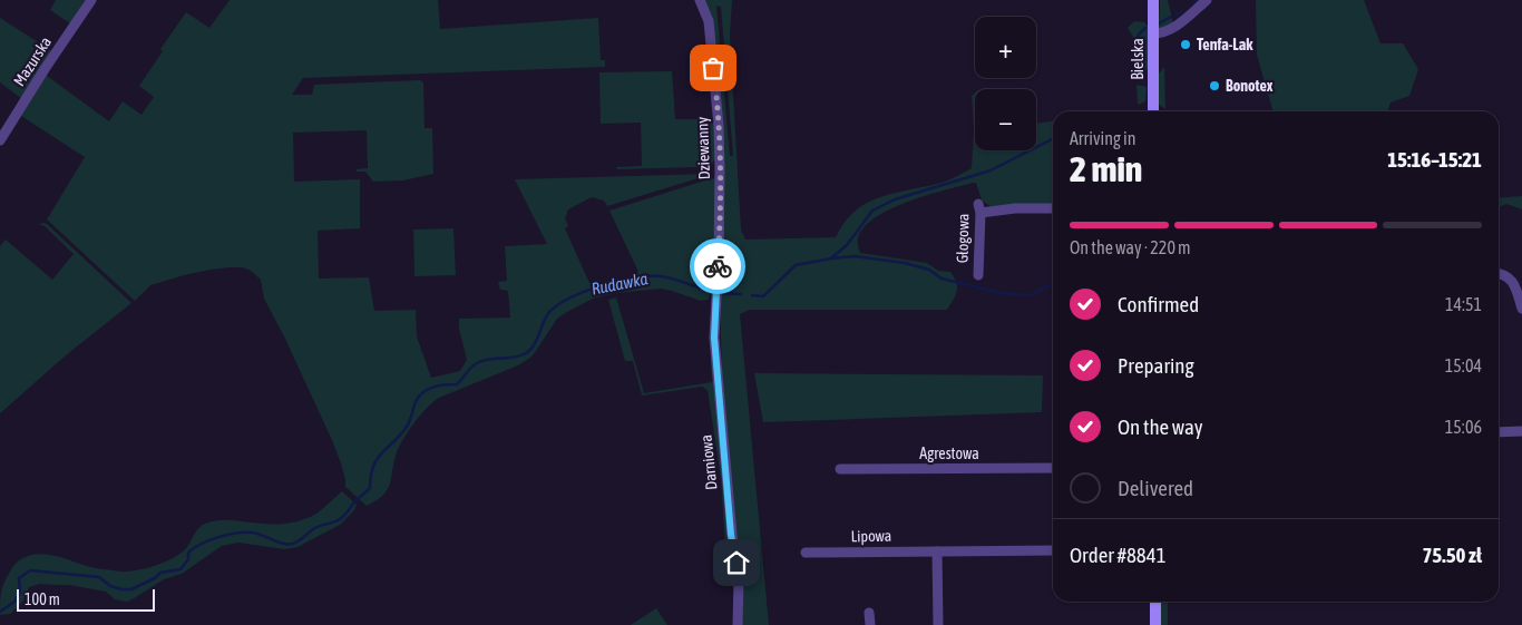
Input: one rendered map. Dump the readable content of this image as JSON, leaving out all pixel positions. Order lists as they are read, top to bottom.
{
  "streets": {
    "main road": ["Bielska"],
    "street": [
      "Mazurska",
      "Dziewanny",
      "Głogowa",
      "Agrestowa",
      "Darniowa",
      "Lipowa"
    ]
  },
  "crossings": [
    ["Dziewanny", "Darniowa"]
  ],
  "water": ["Rudawka"],
  "places": ["Tenfa-Lak", "Bonotex"],
  "scale_bar": "100 m",
  "page": {
    "map_buttons": ["+", "−"],
    "heading": ["2 min", "Arriving in", "15:16–15:21"],
    "panel": ["Order #8841", "75.50 zł"],
    "bar": "On the way · 220 m",
    "list": [
      ["Confirmed", "14:51"],
      ["Preparing", "15:04"],
      ["On the way", "15:06"],
      "Delivered"
    ],
    "scale": "100 m"
  }
}
